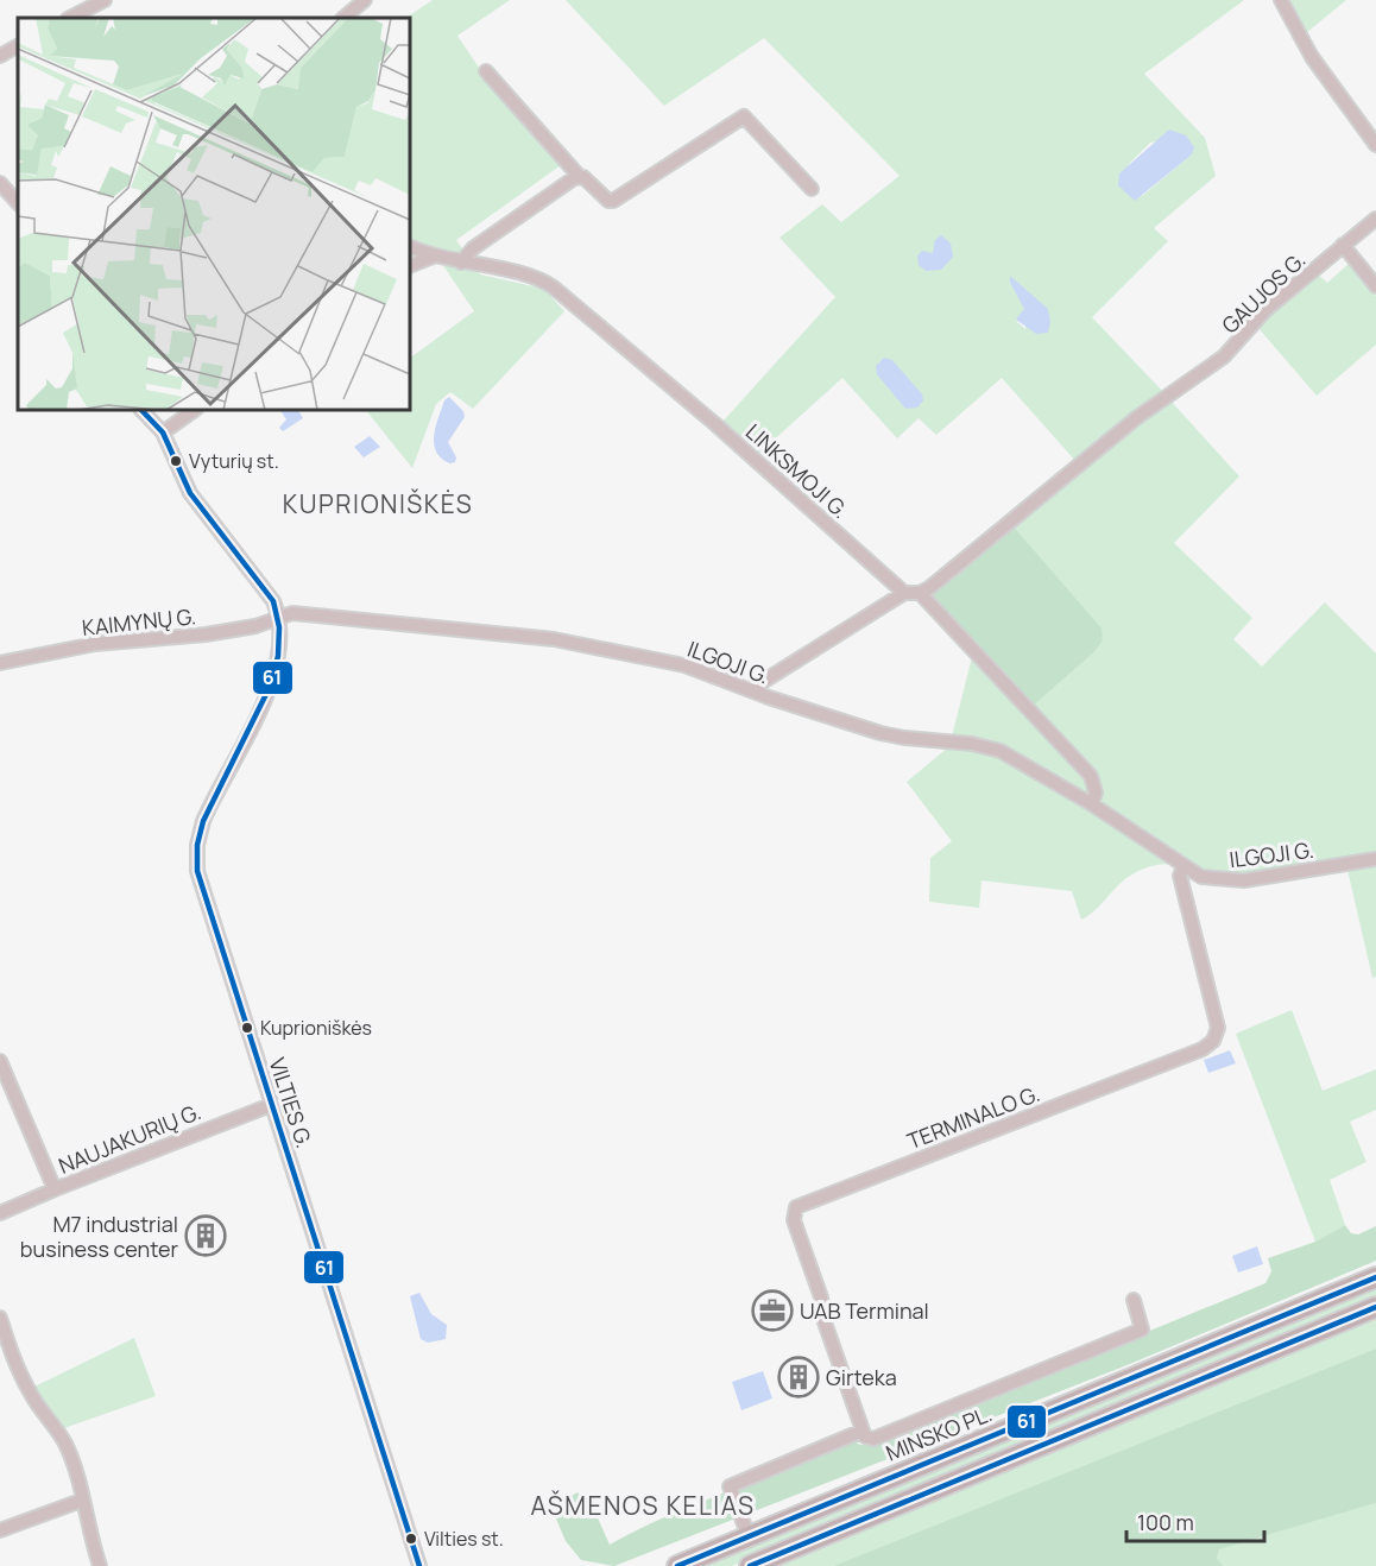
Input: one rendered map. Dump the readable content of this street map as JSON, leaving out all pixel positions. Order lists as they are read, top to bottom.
{
  "streets": {
    "highway": ["MINSKO PL."],
    "street": [
      "GAUJOS G.",
      "LINKSMOJI G.",
      "KAIMYNŲ G.",
      "ILGOJI G.",
      "VILTIES G.",
      "TERMINALO G.",
      "NAUJAKURIŲ G."
    ]
  },
  "crossings": [
    ["KAIMYNŲ G.", "ILGOJI G."],
    ["KAIMYNŲ G.", "VILTIES G."],
    ["ILGOJI G.", "VILTIES G."],
    ["ILGOJI G.", "TERMINALO G."],
    ["VILTIES G.", "NAUJAKURIŲ G."]
  ],
  "districts": ["KUPRIONIŠKĖS", "AŠMENOS KELIAS"],
  "places": {
    "other": ["Vyturių st.", "Kuprioniškės", "Vilties st."],
    "building": ["M7 industrial business center", "Girteka"],
    "office": ["UAB Terminal"]
  },
  "lines": ["transit line 61"],
  "scale_bar": "100 m"
}
